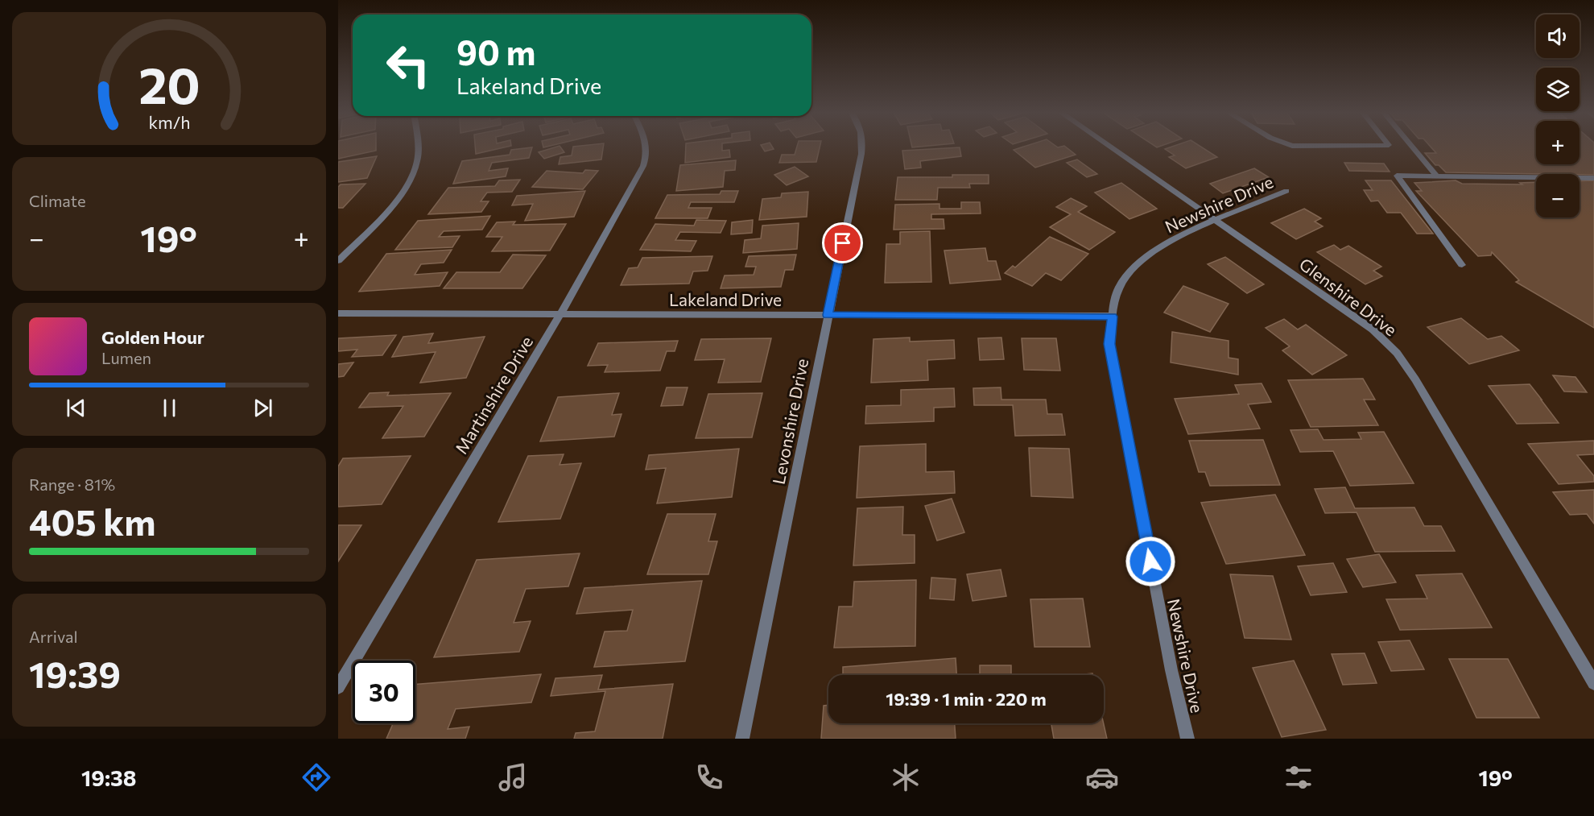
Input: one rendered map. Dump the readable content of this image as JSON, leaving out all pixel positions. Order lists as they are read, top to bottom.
{
  "streets": {
    "street": [
      "Newshire Drive",
      "Glenshire Drive",
      "Lakeland Drive",
      "Martinshire Drive",
      "Levonshire Drive"
    ]
  },
  "crossings": [
    ["Newshire Drive", "Glenshire Drive"],
    ["Newshire Drive", "Lakeland Drive"],
    ["Lakeland Drive", "Martinshire Drive"],
    ["Lakeland Drive", "Levonshire Drive"]
  ],
  "page": {
    "map_buttons": ["+", "−"],
    "turn": ["90 m", "Lakeland Drive"],
    "tile": [
      "Climate",
      ["Range · 81%", "405 km"],
      ["Arrival", "19:39"]
    ],
    "heat": ["−", "19°", "+"],
    "song": ["Golden Hour", "Lumen"],
    "limit": "30",
    "trip": "19:39 · 1 min · 220 m",
    "tabs": ["19:38", "19°"],
    "gauge": ["20", "km/h"]
  }
}
